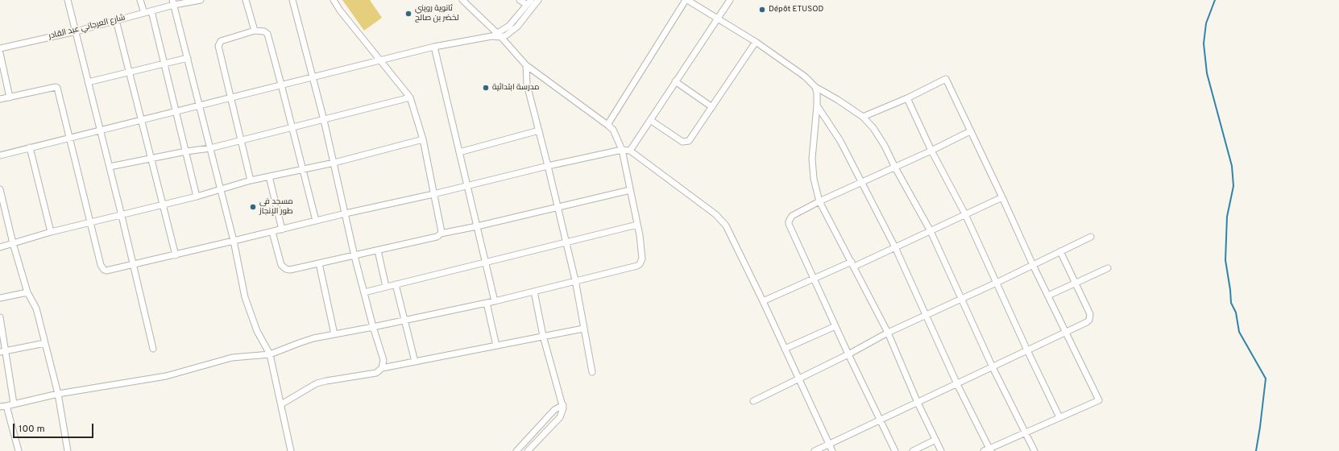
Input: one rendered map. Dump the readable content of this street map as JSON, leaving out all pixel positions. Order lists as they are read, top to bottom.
{
  "streets": {
    "street": ["شارع العرجاني عبد القادر"]
  },
  "places": [
    "Dépôt ETUSOD",
    "ثانوية رويني لخضر بن صالح",
    "مدرسة ابتدائية",
    "مسجد في طور الإنجاز"
  ],
  "scale_bar": "100 m"
}
